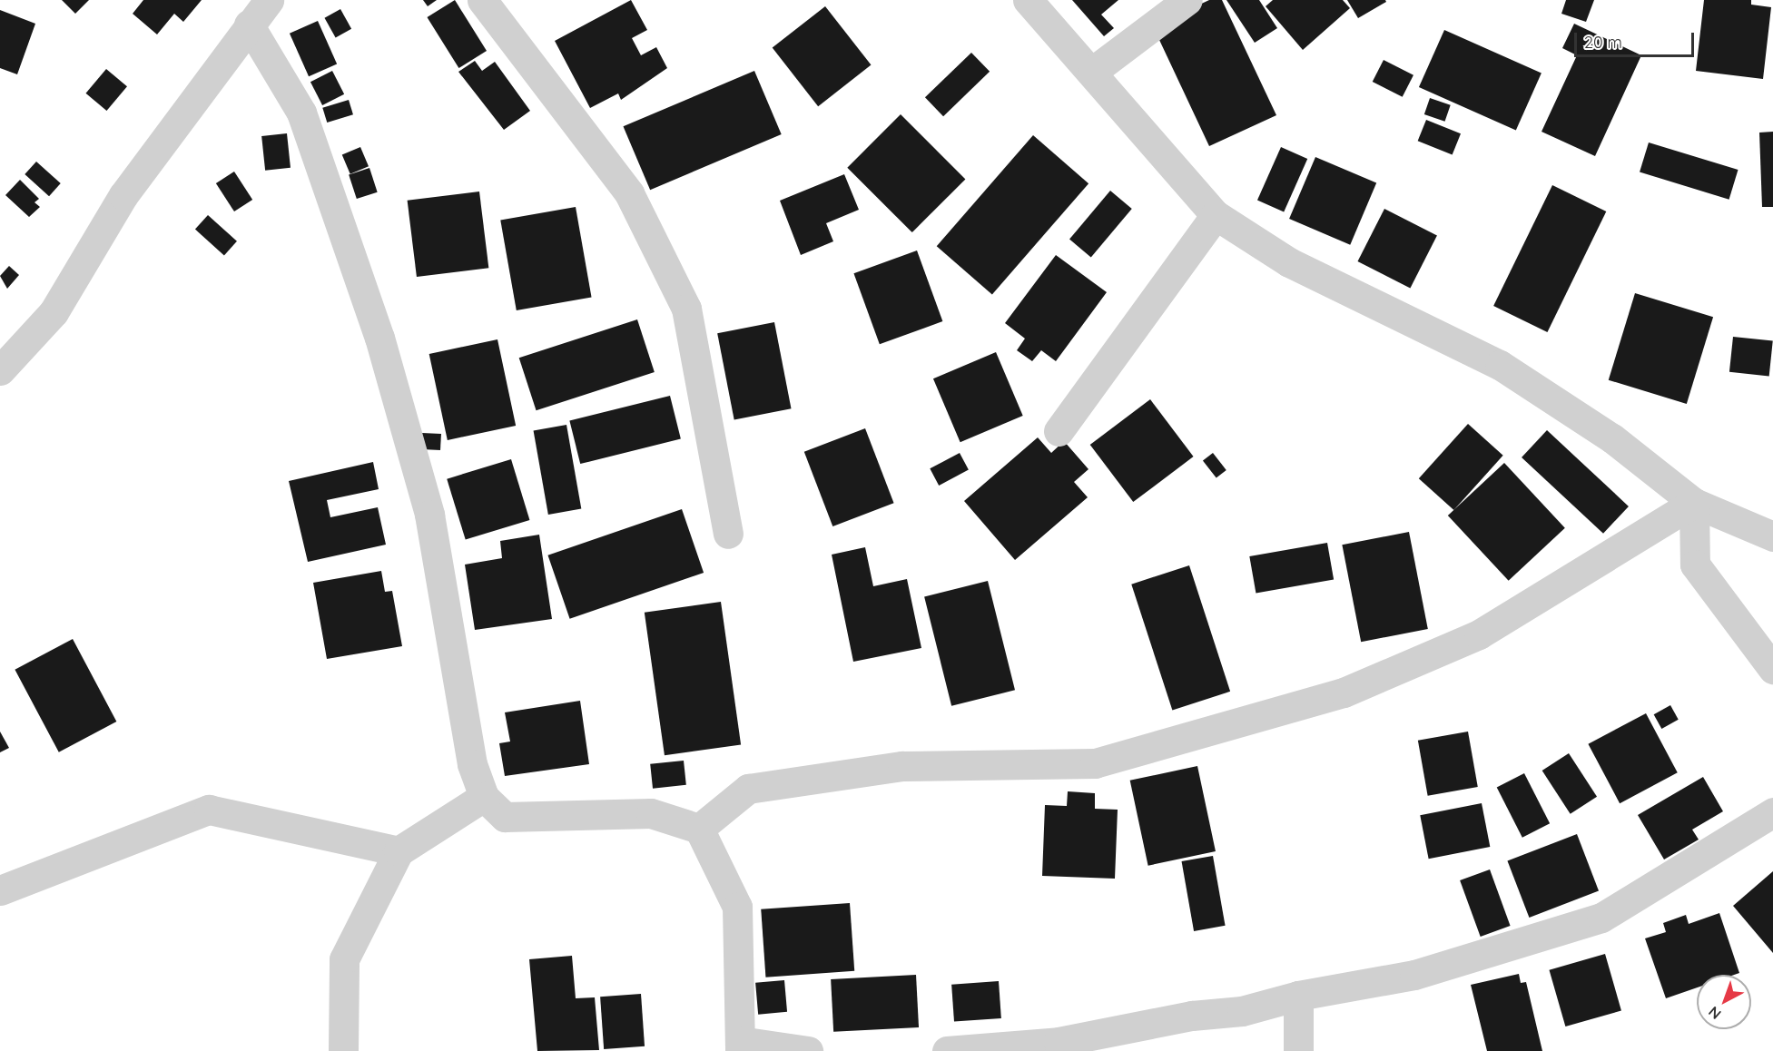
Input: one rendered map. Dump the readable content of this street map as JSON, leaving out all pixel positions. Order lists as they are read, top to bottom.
{
  "scale_bar": "20 m",
  "north": "bottom left"
}
